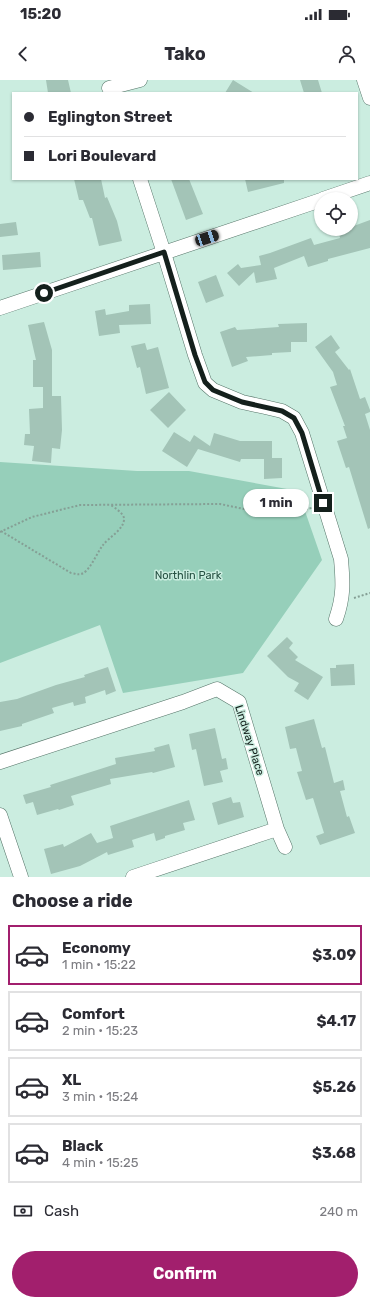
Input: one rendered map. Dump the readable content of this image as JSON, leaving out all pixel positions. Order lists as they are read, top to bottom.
{
  "streets": {
    "street": ["Lindway Place"]
  },
  "parks": ["Northlin Park"],
  "page": {
    "status": "15:20",
    "header": "Tako",
    "banner": ["Eglington Street", "Lori Boulevard"],
    "bubble": "1 min",
    "heading": "Choose a ride",
    "list": [
      {
        "name": "Economy",
        "note": "1 min · 15:22",
        "value": "$3.09"
      },
      {
        "name": "Comfort",
        "note": "2 min · 15:23",
        "value": "$4.17"
      },
      {
        "name": "XL",
        "note": "3 min · 15:24",
        "value": "$5.26"
      },
      {
        "name": "Black",
        "note": "4 min · 15:25",
        "value": "$3.68"
      }
    ],
    "pay": ["Cash", "240 m"],
    "buttons": "Confirm"
  }
}
